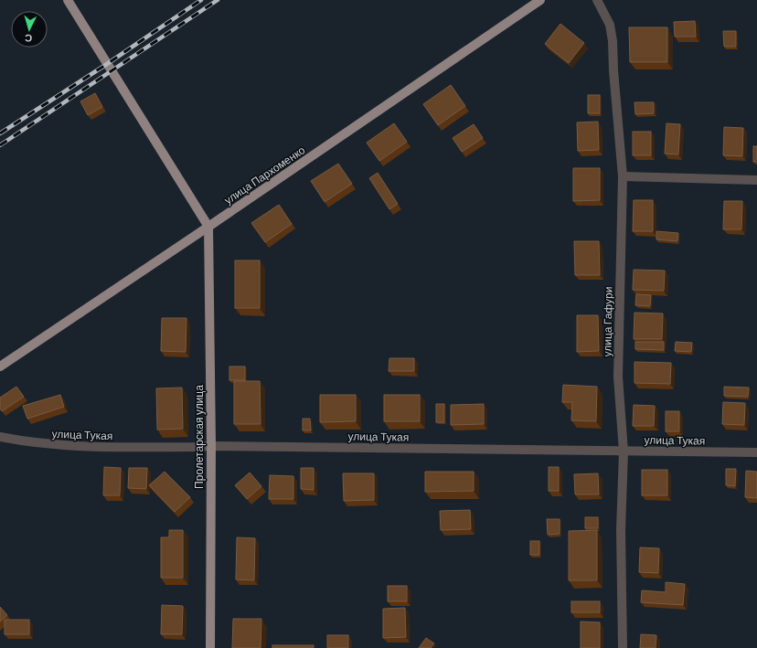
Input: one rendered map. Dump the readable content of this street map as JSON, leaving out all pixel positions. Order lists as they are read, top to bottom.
{
  "streets": {
    "main road": ["улица Пархоменко", "Пролетарская улица"],
    "street": ["улица Гафури", "улица Тукая"]
  },
  "crossings": [
    ["улица Пархоменко", "Пролетарская улица"],
    ["улица Гафури", "улица Тукая"],
    ["улица Тукая", "Пролетарская улица"]
  ],
  "north": "bottom"
}
